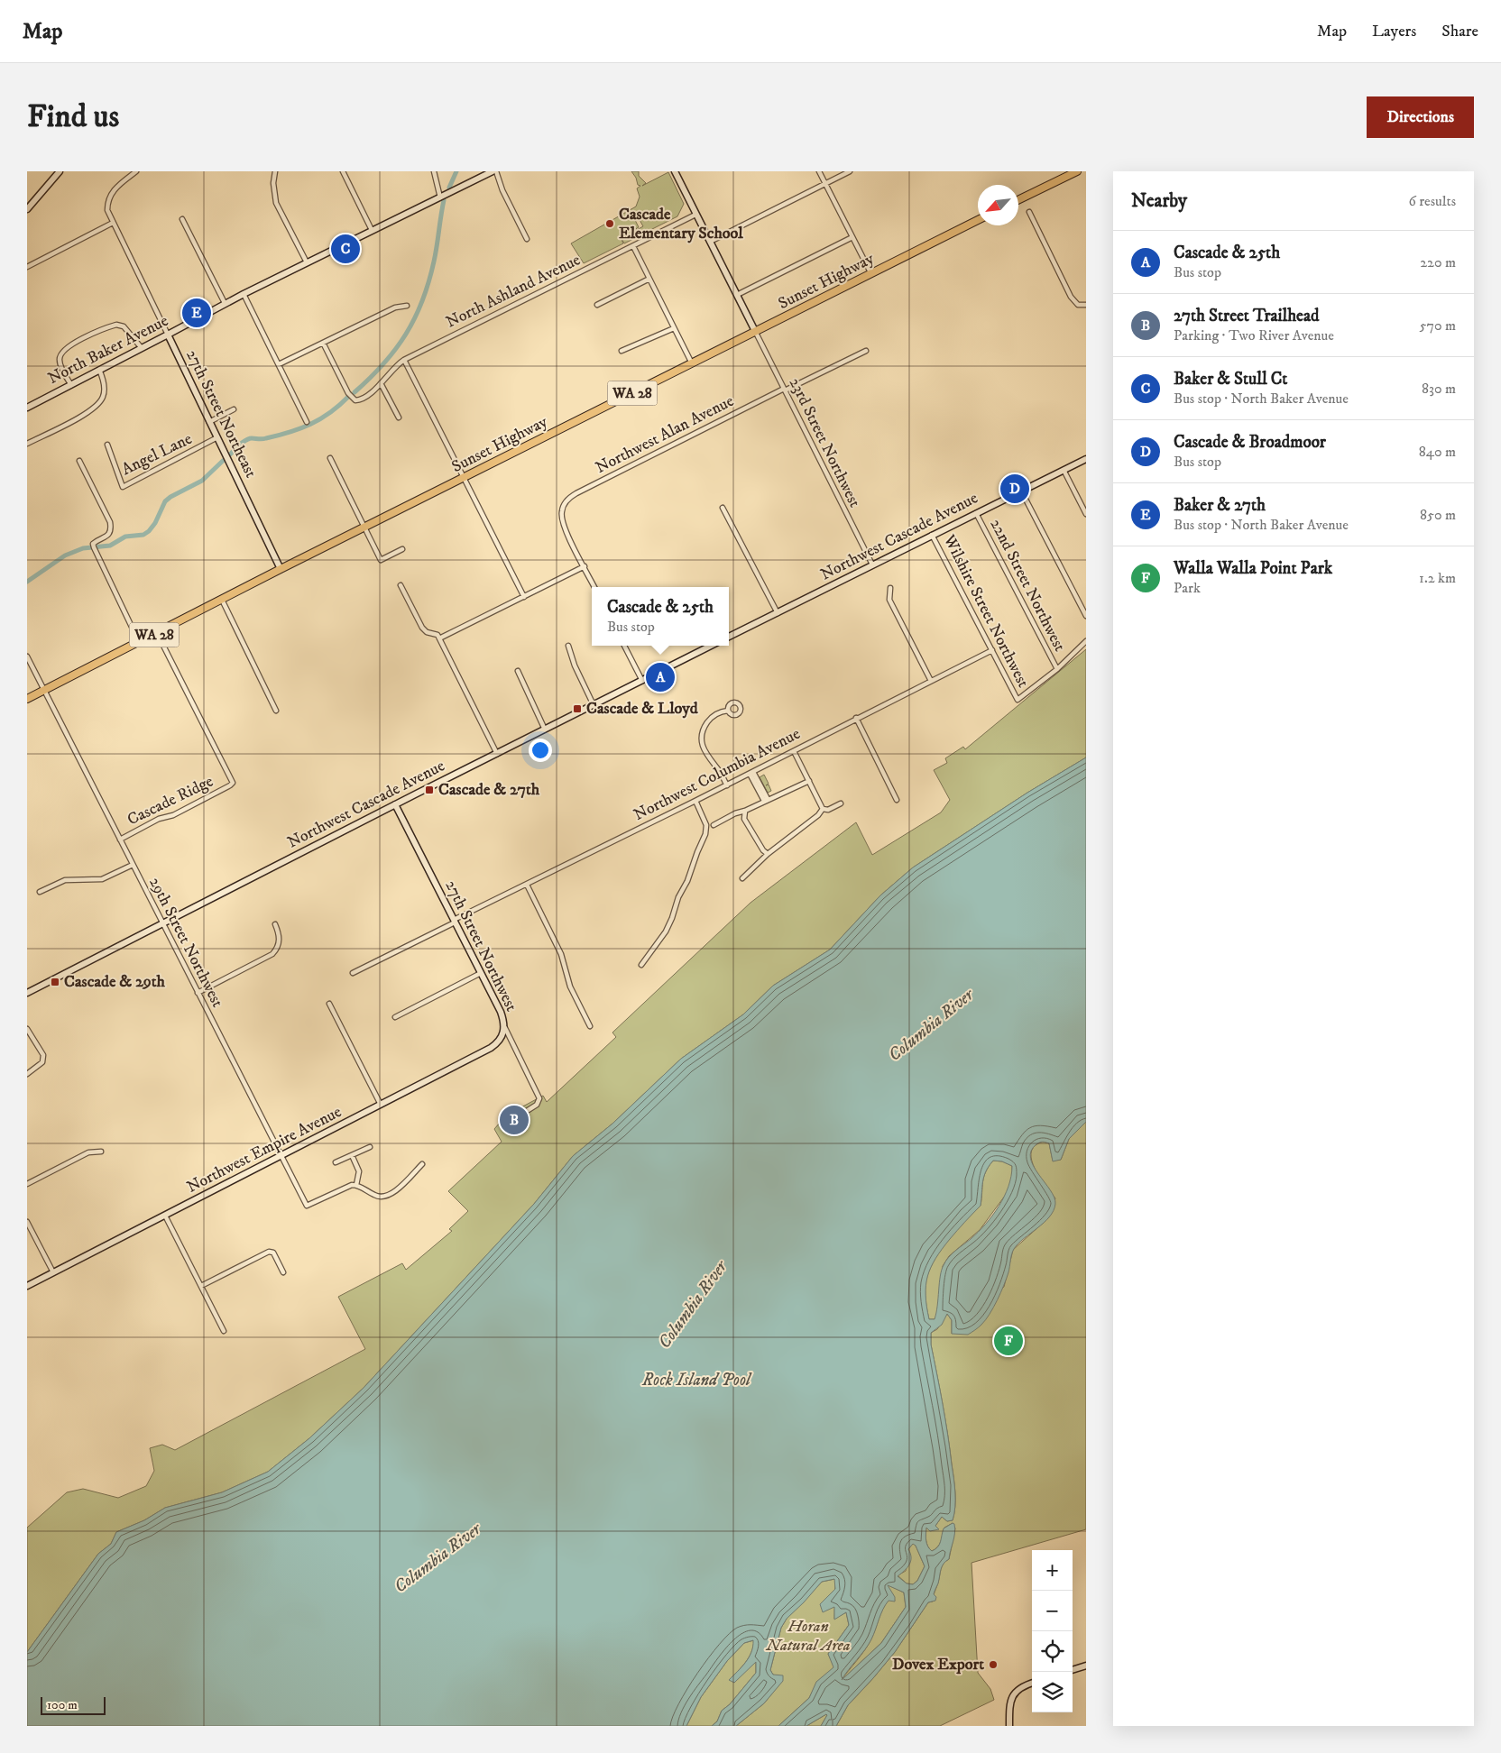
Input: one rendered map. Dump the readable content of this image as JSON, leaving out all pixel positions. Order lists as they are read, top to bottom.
{
  "streets": {
    "highway": ["Sunset Highway", "WA 28"],
    "street": [
      "North Ashland Avenue",
      "North Baker Avenue",
      "27th Street Northeast",
      "Northwest Alan Avenue",
      "23rd Street Northwest",
      "Angel Lane",
      "Northwest Cascade Avenue",
      "22nd Street Northwest",
      "Wilshire Street Northwest",
      "Northwest Columbia Avenue",
      "Cascade Ridge",
      "29th Street Northwest",
      "27th Street Northwest",
      "Northwest Empire Avenue"
    ]
  },
  "crossings": [
    ["Sunset Highway", "27th Street Northeast"],
    ["Sunset Highway", "23rd Street Northwest"],
    ["Sunset Highway", "Cascade Ridge"],
    ["Sunset Highway", "29th Street Northwest"],
    ["North Baker Avenue", "27th Street Northeast"],
    ["27th Street Northeast", "Angel Lane"],
    ["Northwest Alan Avenue", "23rd Street Northwest"],
    ["23rd Street Northwest", "Northwest Cascade Avenue"],
    ["Northwest Cascade Avenue", "22nd Street Northwest"],
    ["Northwest Cascade Avenue", "Wilshire Street Northwest"],
    ["Northwest Cascade Avenue", "29th Street Northwest"],
    ["Northwest Cascade Avenue", "27th Street Northwest"],
    ["22nd Street Northwest", "Wilshire Street Northwest"],
    ["Wilshire Street Northwest", "Northwest Columbia Avenue"],
    ["Northwest Columbia Avenue", "27th Street Northwest"],
    ["Cascade Ridge", "29th Street Northwest"],
    ["29th Street Northwest", "Northwest Empire Avenue"],
    ["27th Street Northwest", "Northwest Empire Avenue"]
  ],
  "water": ["Columbia River", "Rock Island Pool"],
  "parks": ["Horan Natural Area"],
  "places": {
    "other": ["Cascade Elementary School", "Dovex Export"],
    "transit": ["Cascade & Lloyd", "Cascade & 27th", "Cascade & 29th"]
  },
  "scale_bar": "100 m",
  "north": "bottom left",
  "page": {
    "header": "Map",
    "nav": ["Map", "Layers", "Share"],
    "buttons": "Directions",
    "title": "Find us",
    "heading": ["Nearby", "6 results"],
    "list": [
      {
        "mark": "A",
        "name": "Cascade & 25th",
        "note": "Bus stop",
        "value": "220 m"
      },
      {
        "mark": "B",
        "name": "27th Street Trailhead",
        "note": "Parking · Two River Avenue",
        "value": "570 m"
      },
      {
        "mark": "C",
        "name": "Baker & Stull Ct",
        "note": "Bus stop · North Baker Avenue",
        "value": "830 m"
      },
      {
        "mark": "D",
        "name": "Cascade & Broadmoor",
        "note": "Bus stop",
        "value": "840 m"
      },
      {
        "mark": "E",
        "name": "Baker & 27th",
        "note": "Bus stop · North Baker Avenue",
        "value": "850 m"
      },
      {
        "mark": "F",
        "name": "Walla Walla Point Park",
        "note": "Park",
        "value": "1.2 km"
      }
    ],
    "pins": [
      "C",
      "E",
      "D",
      "A",
      "B",
      "F"
    ],
    "popup": ["Cascade & 25th", "Bus stop"],
    "map_buttons": ["+", "−"],
    "scale": "100 m"
  }
}
